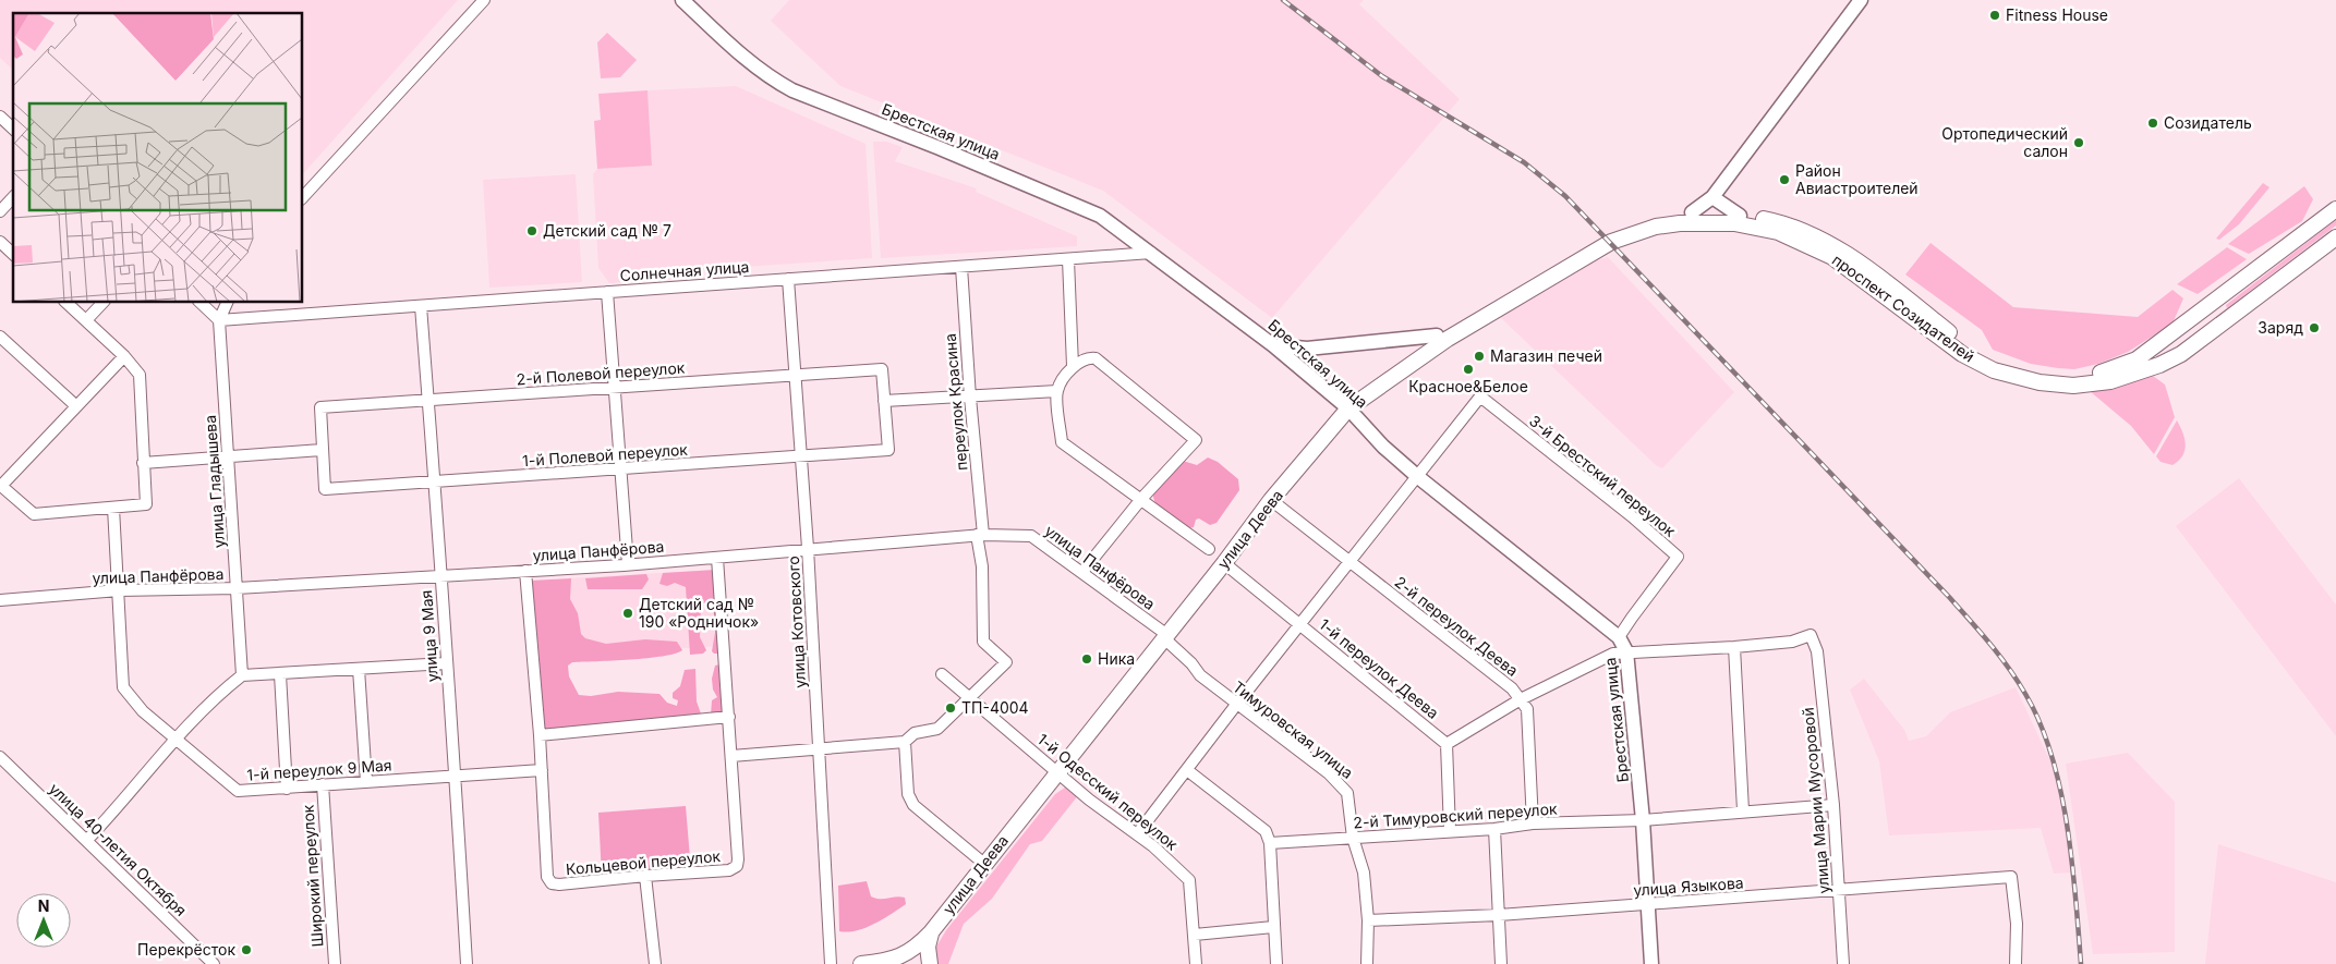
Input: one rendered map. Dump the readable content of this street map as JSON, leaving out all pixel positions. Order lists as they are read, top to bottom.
{
  "streets": {
    "main road": ["проспект Созидателей", "улица Деева"],
    "street": [
      "Брестская улица",
      "Солнечная улица",
      "2-й Полевой переулок",
      "переулок Красина",
      "1-й Полевой переулок",
      "3-й Брестский переулок",
      "улица Гладышева",
      "улица Панфёрова",
      "улица Котовского",
      "2-й переулок Деева",
      "улица 9 Мая",
      "1-й переулок Деева",
      "Тимуровская улица",
      "1-й переулок 9 Мая",
      "1-й Одесский переулок",
      "улица Марии Мусоровой",
      "2-й Тимуровский переулок",
      "улица 40-летия Октября",
      "Кольцевой переулок",
      "Широкий переулок",
      "улица Языкова"
    ]
  },
  "crossings": [
    ["Брестская улица", "Солнечная улица"],
    ["Брестская улица", "3-й Брестский переулок"],
    ["Брестская улица", "улица Деева"],
    ["Брестская улица", "2-й Тимуровский переулок"],
    ["Брестская улица", "улица Языкова"],
    ["Солнечная улица", "переулок Красина"],
    ["Солнечная улица", "улица Гладышева"],
    ["Солнечная улица", "улица Котовского"],
    ["Солнечная улица", "улица 9 Мая"],
    ["проспект Созидателей", "улица Деева"],
    ["2-й Полевой переулок", "1-й Полевой переулок"],
    ["2-й Полевой переулок", "улица Котовского"],
    ["2-й Полевой переулок", "улица 9 Мая"],
    ["переулок Красина", "улица Панфёрова"],
    ["переулок Красина", "1-й Одесский переулок"],
    ["1-й Полевой переулок", "улица Котовского"],
    ["1-й Полевой переулок", "улица 9 Мая"],
    ["улица Гладышева", "улица Панфёрова"],
    ["улица Деева", "улица Панфёрова"],
    ["улица Деева", "2-й переулок Деева"],
    ["улица Деева", "1-й переулок Деева"],
    ["улица Деева", "Тимуровская улица"],
    ["улица Деева", "1-й Одесский переулок"],
    ["улица Панфёрова", "улица Котовского"],
    ["улица Панфёрова", "улица 9 Мая"],
    ["улица Панфёрова", "Тимуровская улица"],
    ["улица Панфёрова", "1-й переулок 9 Мая"],
    ["улица Панфёрова", "Кольцевой переулок"],
    ["2-й переулок Деева", "2-й Тимуровский переулок"],
    ["улица 9 Мая", "1-й переулок 9 Мая"],
    ["Тимуровская улица", "2-й Тимуровский переулок"],
    ["Тимуровская улица", "улица Языкова"],
    ["1-й переулок 9 Мая", "Кольцевой переулок"],
    ["1-й переулок 9 Мая", "Широкий переулок"],
    ["улица Марии Мусоровой", "2-й Тимуровский переулок"],
    ["улица Марии Мусоровой", "улица Языкова"]
  ],
  "places": [
    "Fitness House",
    "Созидатель",
    "Ортопедический салон",
    "Район Авиастроителей",
    "Детский сад № 7",
    "Заряд",
    "Магазин печей",
    "Красное&Белое",
    "Детский сад № 190 «Родничок»",
    "Ника",
    "ТП-4004",
    "Перекрёсток"
  ],
  "north": "top"
}
